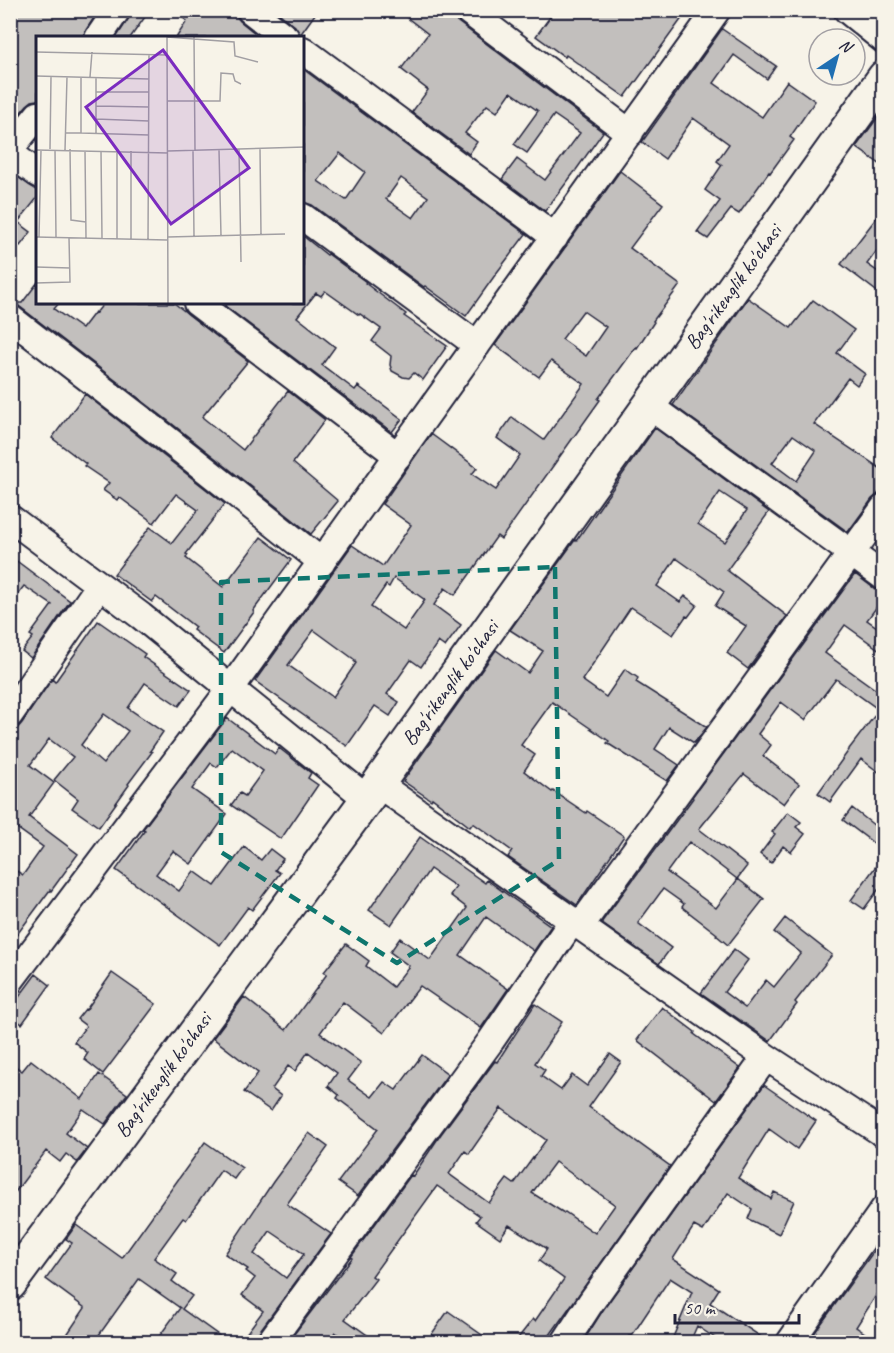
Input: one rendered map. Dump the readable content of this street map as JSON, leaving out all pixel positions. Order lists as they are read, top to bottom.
{
  "streets": {
    "main road": ["Bag'rikenglik ko'chasi"]
  },
  "scale_bar": "50 m",
  "north": "top right"
}
